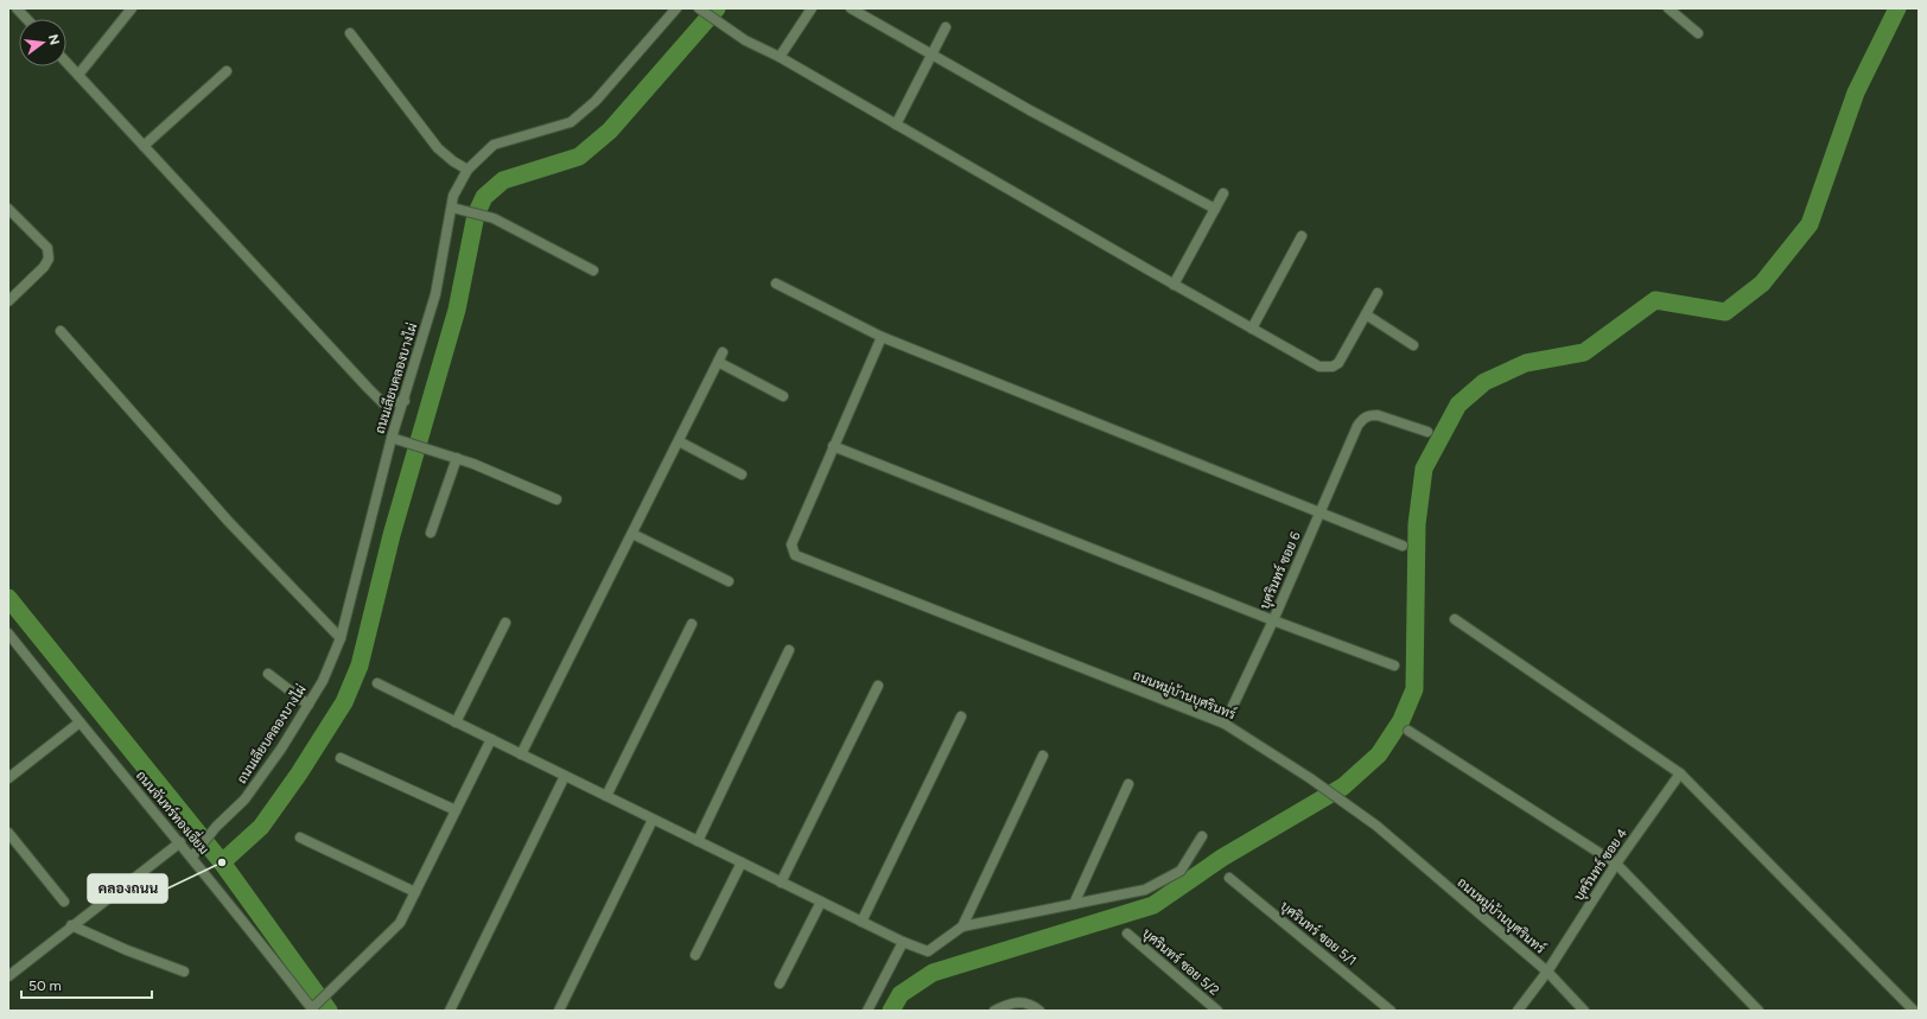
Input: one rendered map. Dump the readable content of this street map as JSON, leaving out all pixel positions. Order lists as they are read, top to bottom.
{
  "streets": {
    "street": [
      "ถนนเลียบคลองบางไผ่",
      "บุศรินทร์ ซอย 6",
      "ถนนหมู่บ้านบุศรินทร์",
      "ถนนจันทร์ทองเอี่ยม",
      "บุศรินทร์ ซอย 4",
      "บุศรินทร์ ซอย 5/1",
      "บุศรินทร์ ซอย 5/2"
    ]
  },
  "crossings": [
    ["ถนนเลียบคลองบางไผ่", "ถนนจันทร์ทองเอี่ยม"],
    ["บุศรินทร์ ซอย 6", "ถนนหมู่บ้านบุศรินทร์"],
    ["ถนนหมู่บ้านบุศรินทร์", "บุศรินทร์ ซอย 4"]
  ],
  "places": ["คลองถนน"],
  "scale_bar": "50 m",
  "north": "right"
}
